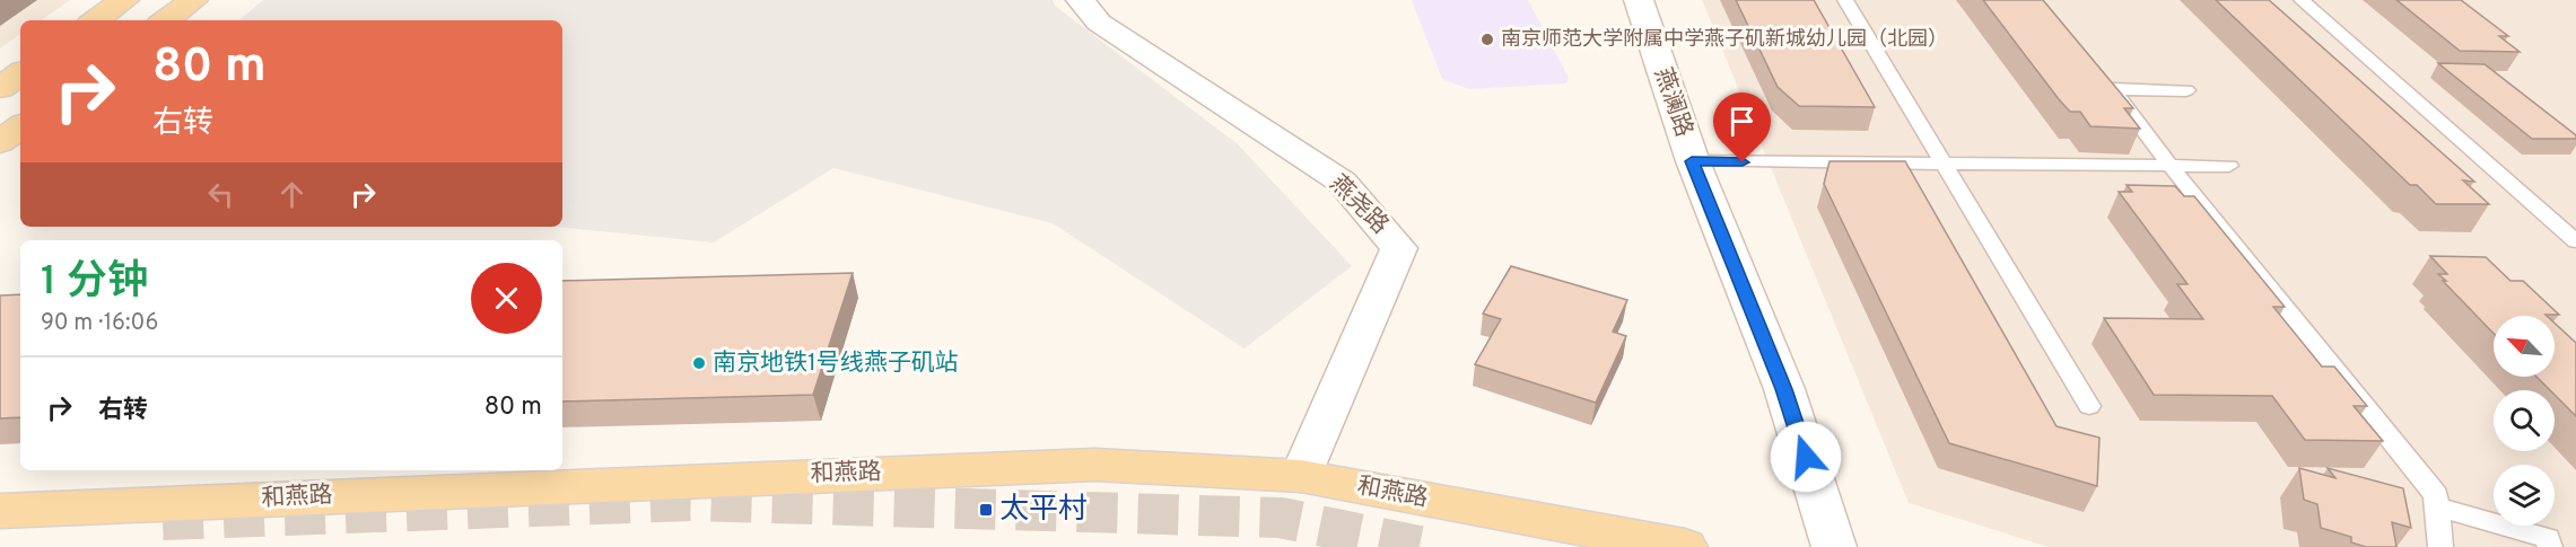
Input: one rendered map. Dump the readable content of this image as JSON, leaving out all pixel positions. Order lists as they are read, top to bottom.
{
  "streets": {
    "main road": ["和燕路"],
    "street": ["燕澜路", "燕尧路"]
  },
  "crossings": [
    ["燕尧路", "和燕路"]
  ],
  "places": {
    "other": ["南京师范大学附属中学燕子矶新城幼儿园（北园）", "南京地铁1号线燕子矶站"],
    "transit": ["太平村"]
  },
  "north": "top left",
  "page": {
    "turn": ["80 m", "右转"],
    "heading": ["1 分钟", "90 m · 16:06"],
    "list": [
      {
        "name": "右转",
        "value": "80 m"
      }
    ]
  }
}
